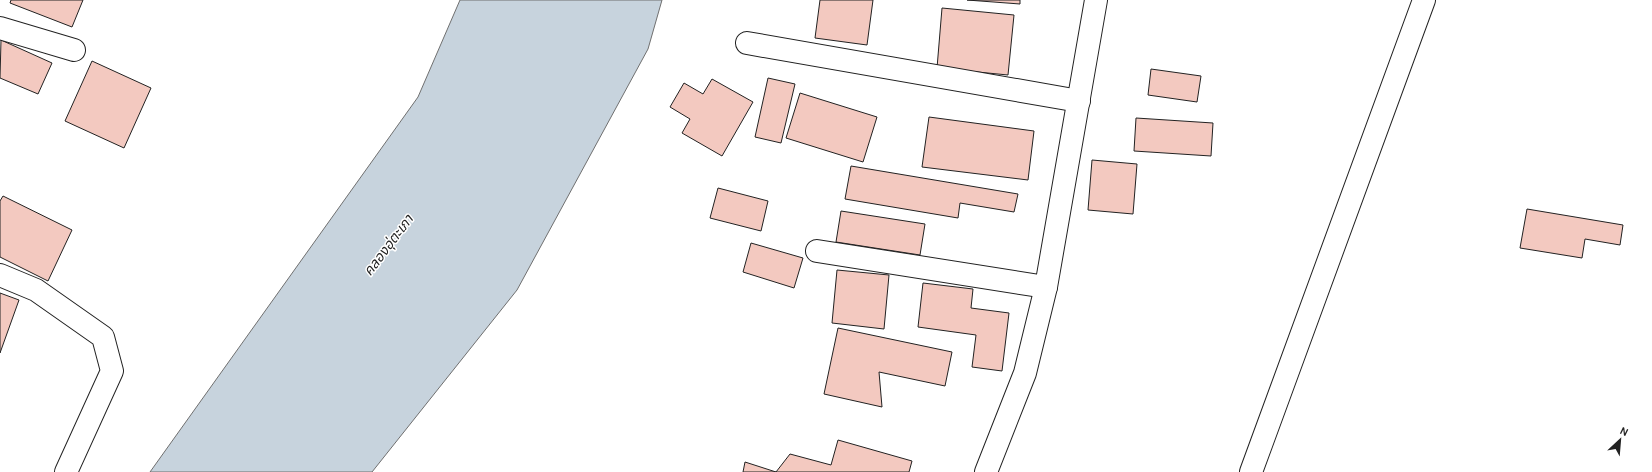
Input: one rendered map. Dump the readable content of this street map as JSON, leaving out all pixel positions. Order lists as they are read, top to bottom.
{
  "water": ["คลองอุ่ตะเภา"],
  "north": "top right"
}
